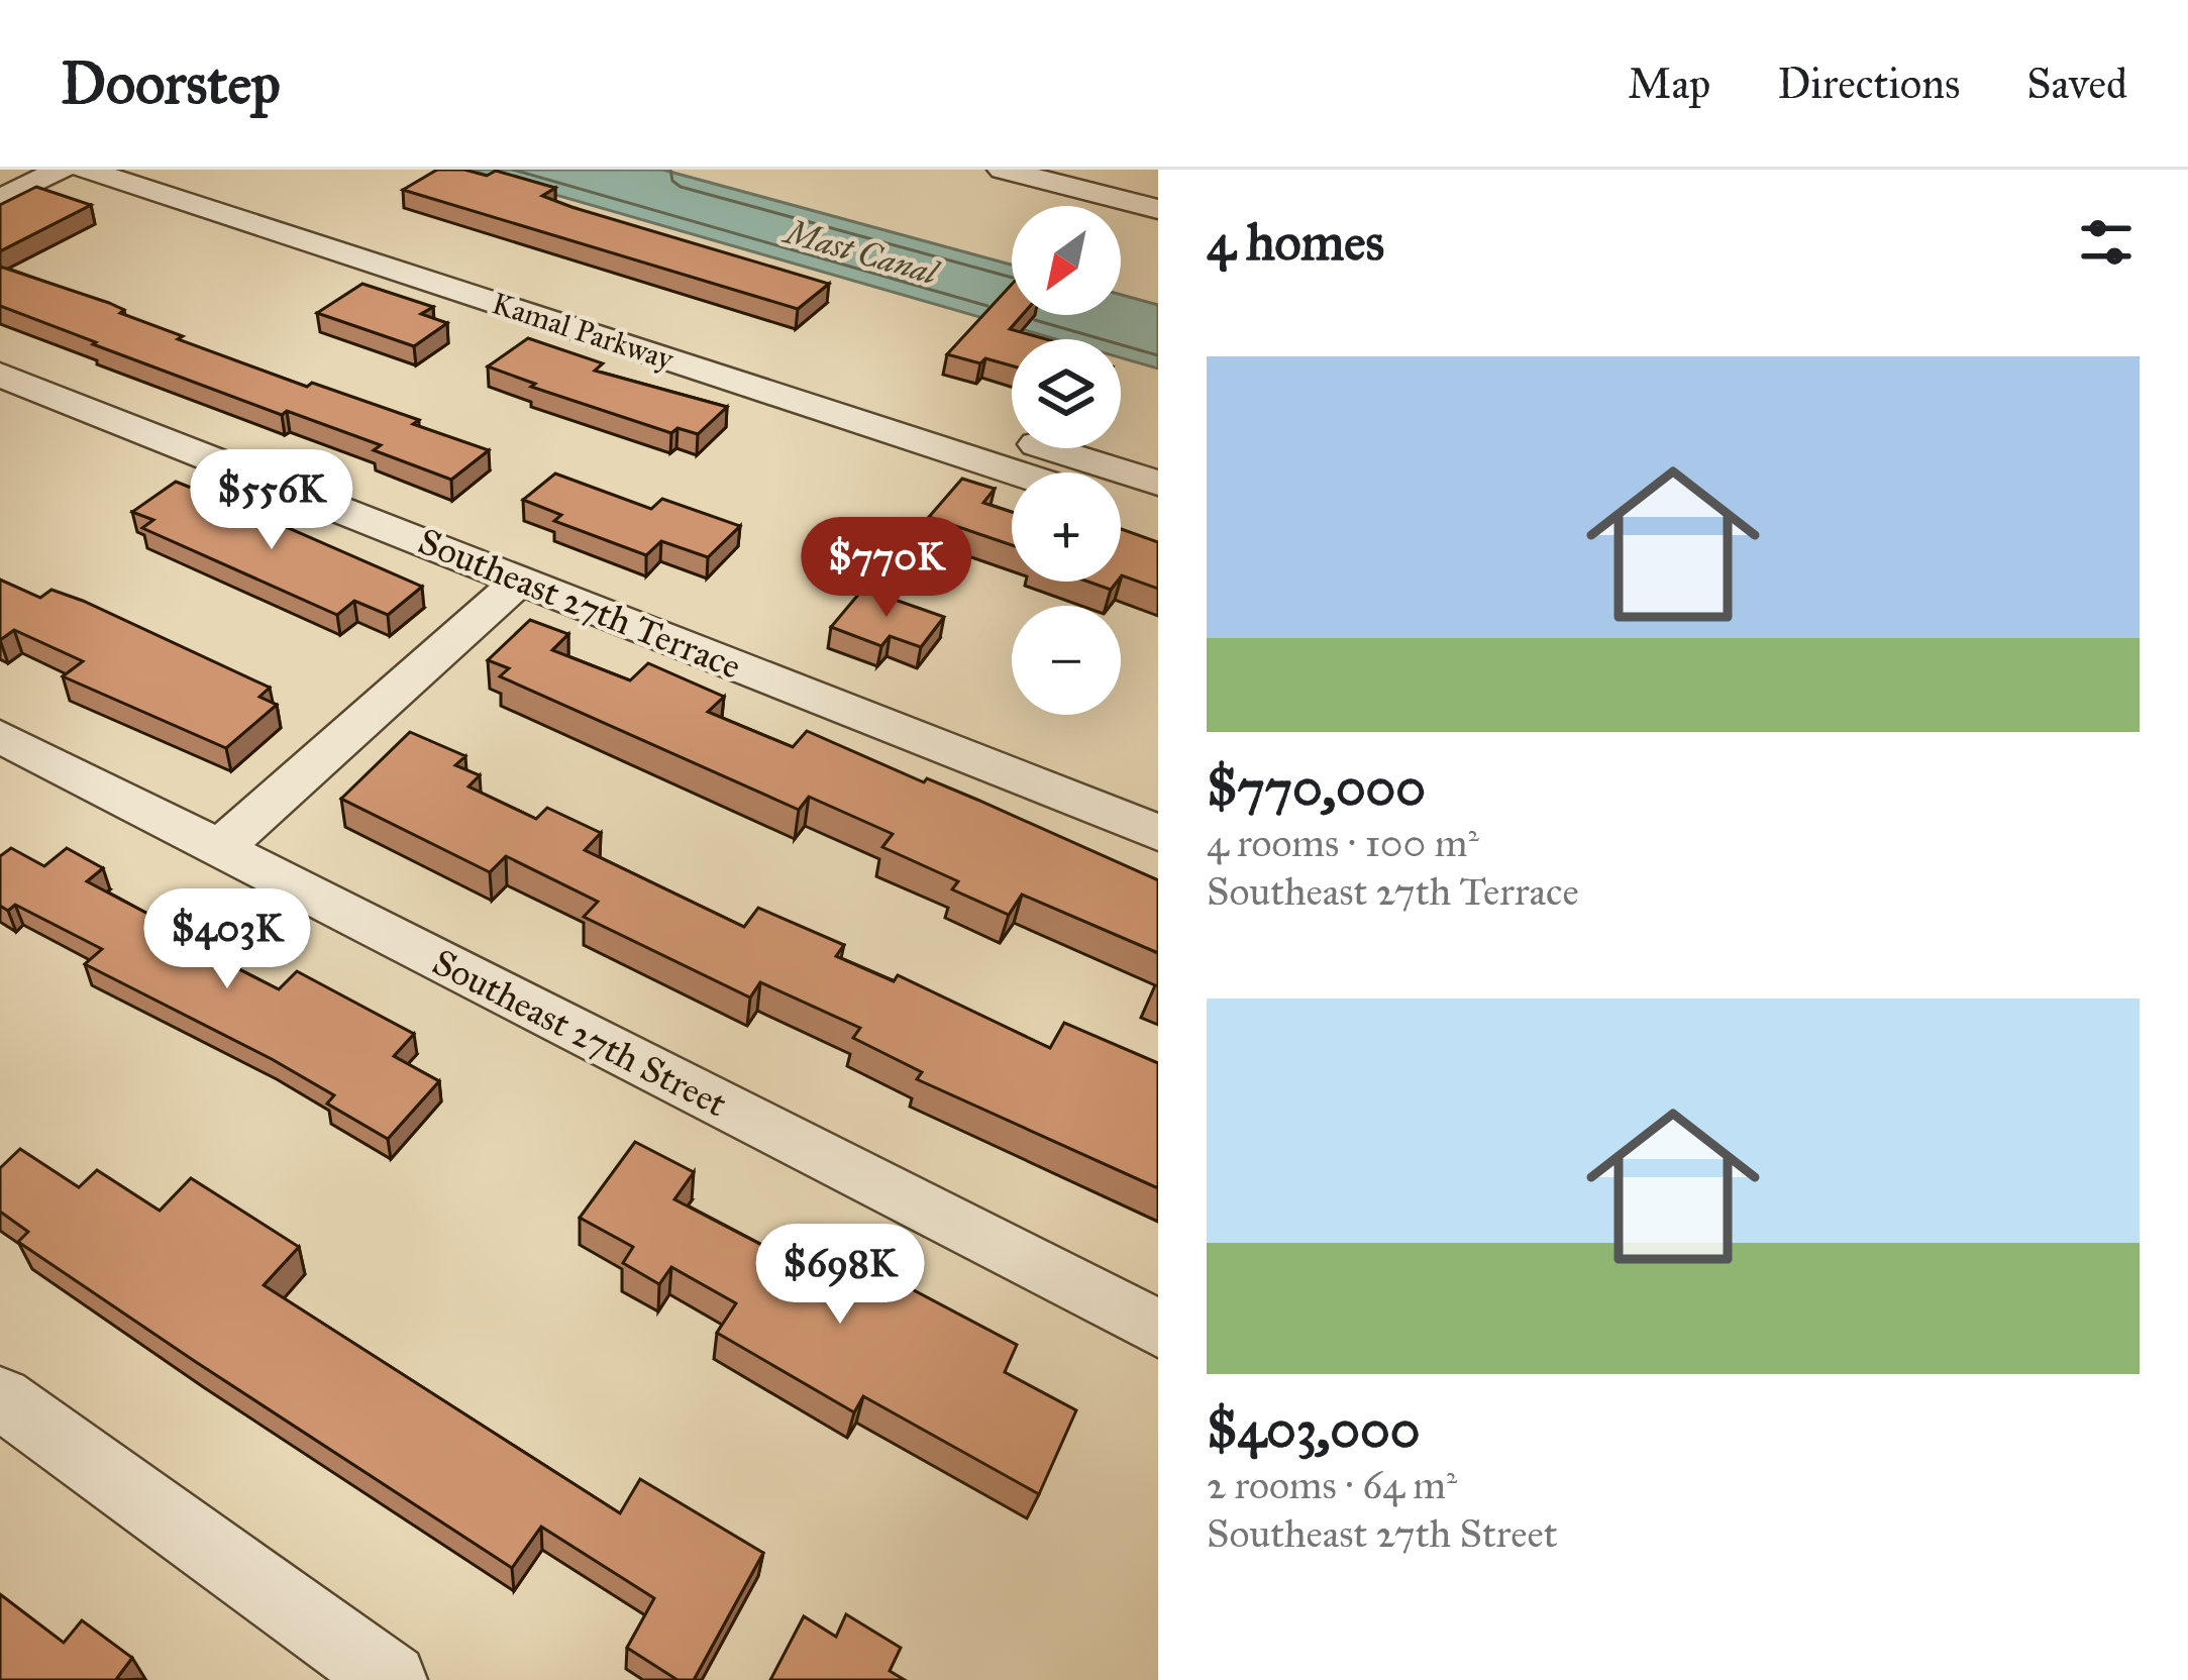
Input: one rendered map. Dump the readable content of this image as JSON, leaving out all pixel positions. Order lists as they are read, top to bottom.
{
  "streets": {
    "street": ["Kamal Parkway", "Southeast 27th Terrace", "Southeast 27th Street"]
  },
  "water": ["Mast Canal"],
  "north": "bottom left",
  "page": {
    "header": "Doorstep",
    "nav": ["Map", "Directions", "Saved"],
    "heading": "4 homes",
    "map_buttons": ["+", "−"],
    "list": [
      {
        "name": "$770,000",
        "note": "4 rooms · 100 m² · Southeast 27th Terrace"
      },
      {
        "name": "$403,000",
        "note": "2 rooms · 64 m² · Southeast 27th Street"
      }
    ],
    "price": [
      "$556K",
      "$770K",
      "$403K",
      "$698K"
    ]
  }
}
